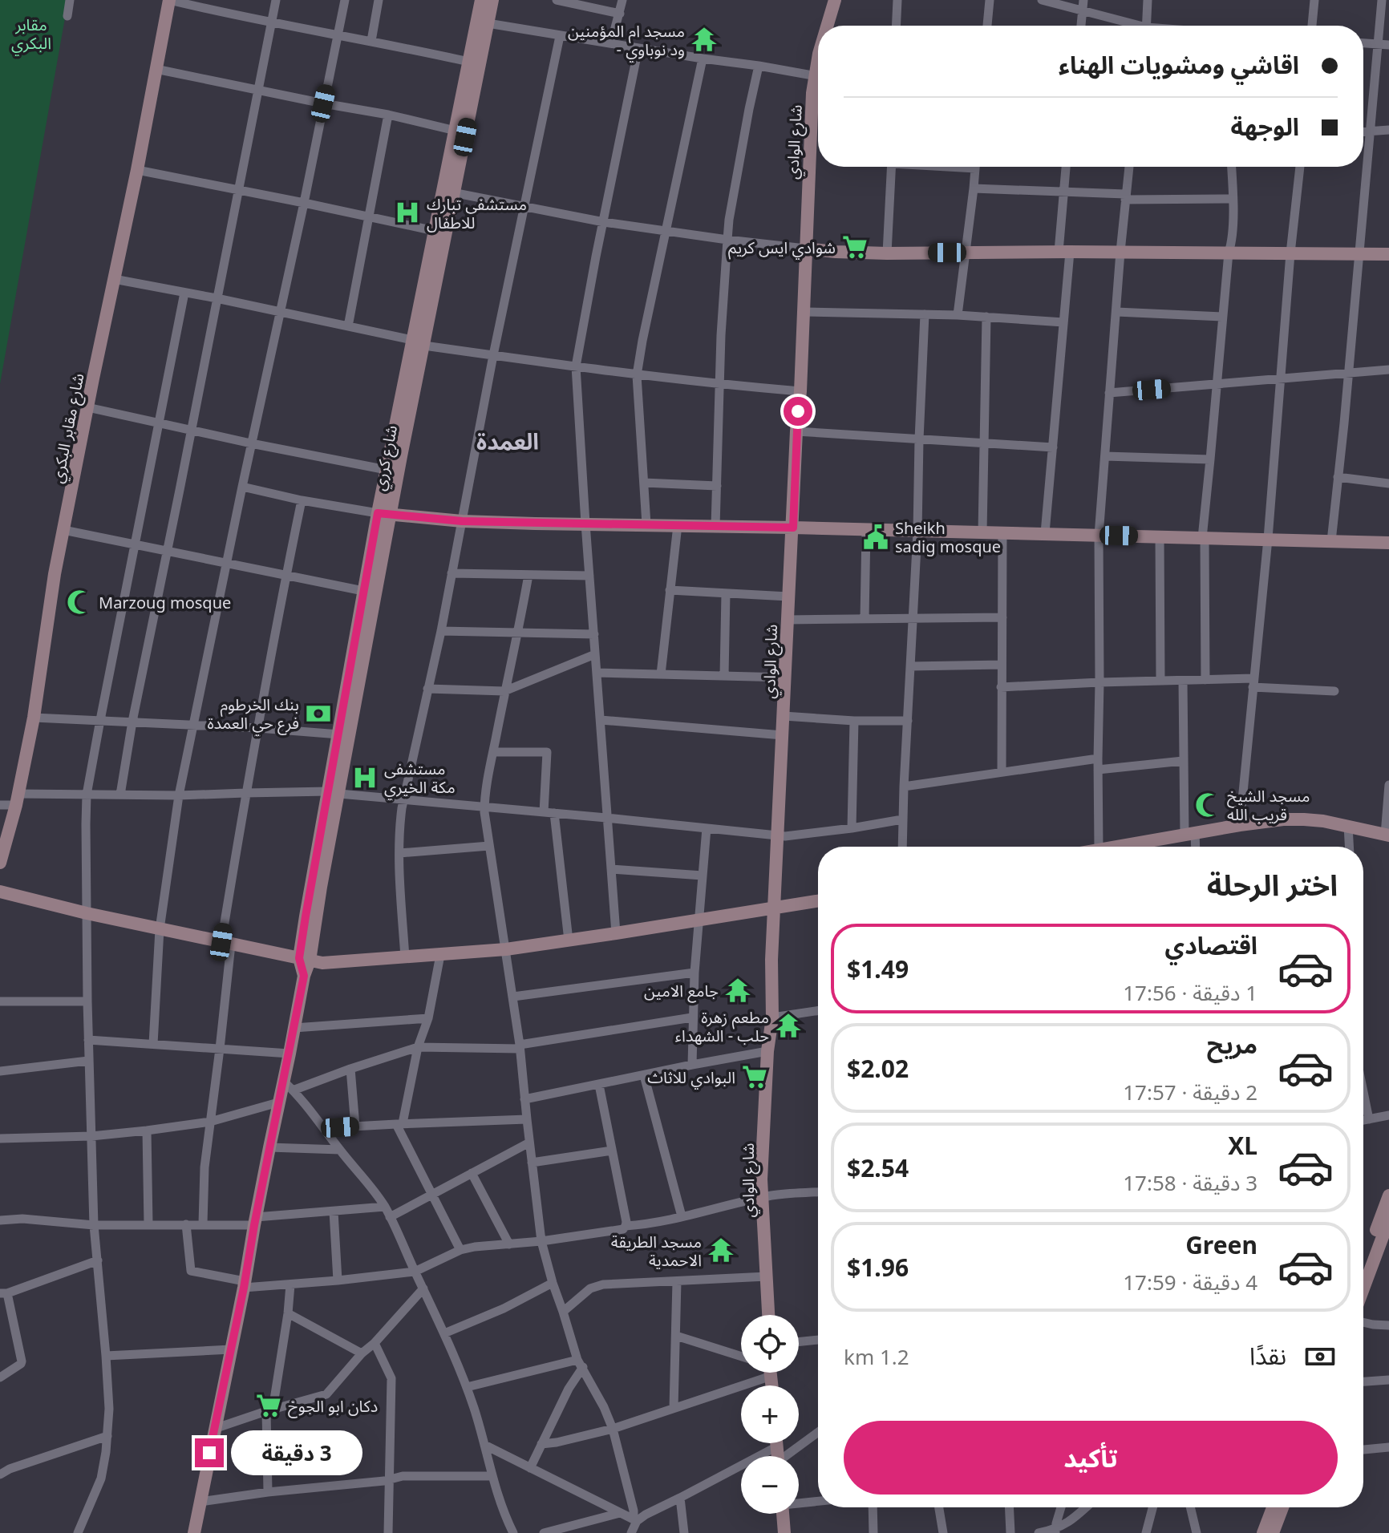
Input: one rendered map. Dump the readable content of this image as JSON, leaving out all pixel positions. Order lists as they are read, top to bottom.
{
  "streets": {
    "main road": ["شارع الوادي", "شارع مقابر البكري", "شارع كرري"]
  },
  "districts": ["العمدة"],
  "parks": ["مقابر البكري"],
  "places": {
    "temple": [
      "مسجد ام المؤمنين - ود نوباوي",
      "جامع الامين",
      "مطعم زهرة حلب - الشهداء",
      "مسجد الطريقة الاحمدية"
    ],
    "hospital": ["مستشفى تبارك للاطفال", "مستشفى مكة الخيري"],
    "supermarket": ["شوادي ايس كريم", "البوادي للاثاث", "دكان ابو الجوخ"],
    "public building": ["Sheikh sadig mosque"],
    "mosque": ["Marzoug mosque", "مسجد الشيخ قريب الله"],
    "bank": ["بنك الخرطوم فرع حي العمدة"]
  },
  "page": {
    "banner": ["اقاشي ومشويات الهناء", "الوجهة"],
    "heading": "اختر الرحلة",
    "list": [
      {
        "name": "اقتصادي",
        "note": "1 دقيقة · 17:56",
        "value": "$1.49"
      },
      {
        "name": "مريح",
        "note": "2 دقيقة · 17:57",
        "value": "$2.02"
      },
      {
        "name": "XL",
        "note": "3 دقيقة · 17:58",
        "value": "$2.54"
      },
      {
        "name": "Green",
        "note": "4 دقيقة · 17:59",
        "value": "$1.96"
      }
    ],
    "map_buttons": ["+", "−"],
    "pay": ["نقدًا", "1.2 km"],
    "buttons": "تأكيد",
    "bubble": "3 دقيقة"
  }
}
